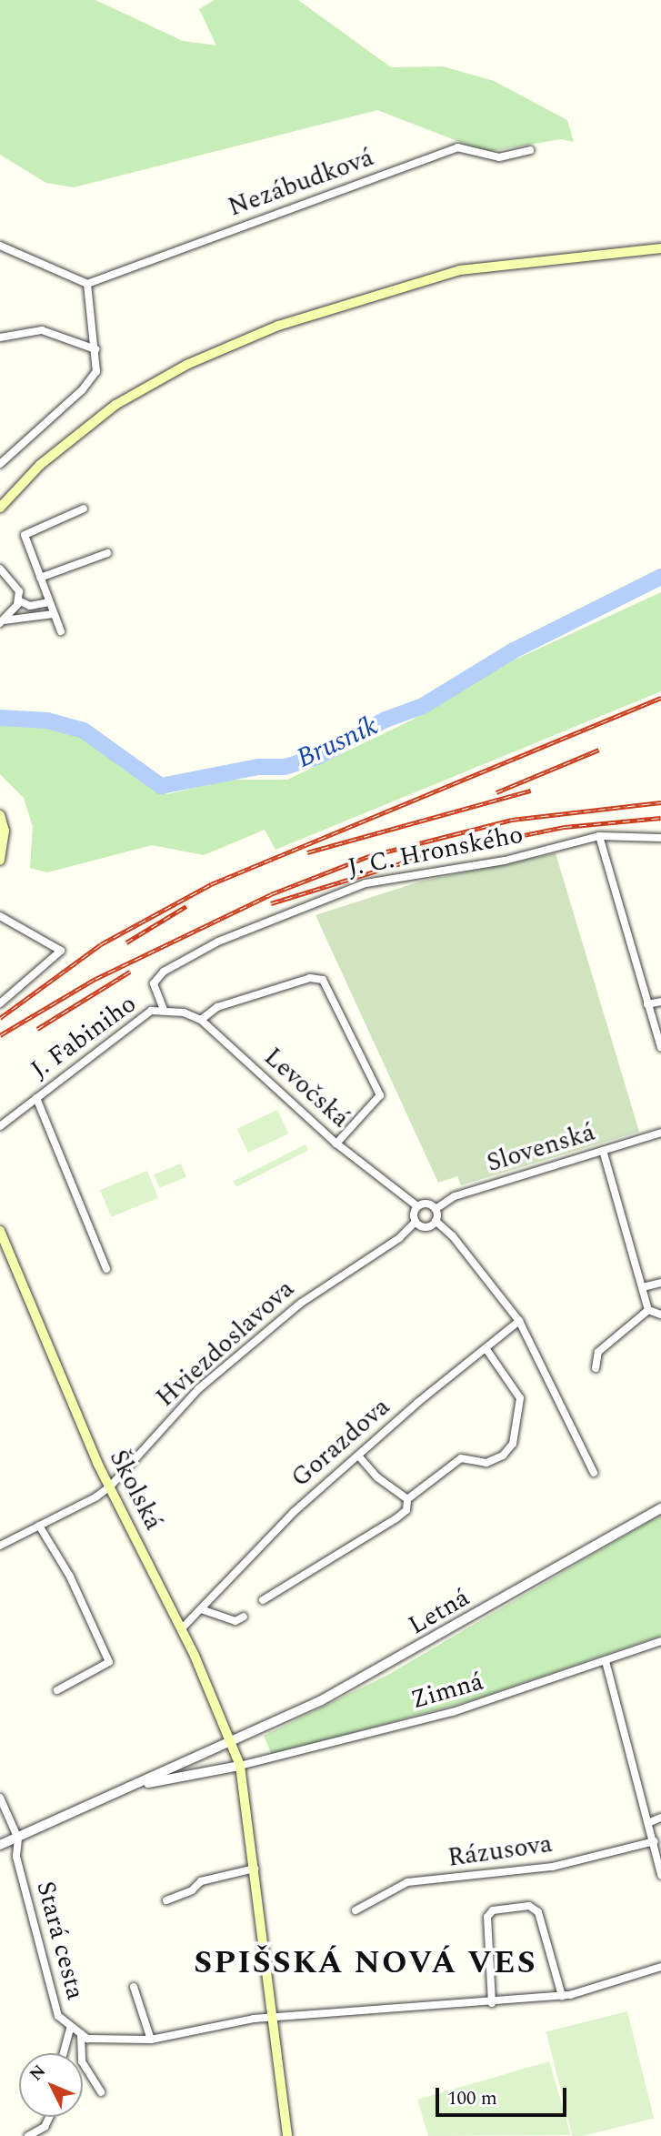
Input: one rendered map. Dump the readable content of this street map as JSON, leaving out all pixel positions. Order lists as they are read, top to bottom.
{
  "streets": {
    "main road": ["Školská"],
    "street": [
      "Nezábudková",
      "J. C. Hronského",
      "J. Fabiniho",
      "Levočská",
      "Slovenská",
      "Hviezdoslavova",
      "Gorazdova",
      "Letná",
      "Zimná",
      "Rázusova",
      "Stará cesta"
    ]
  },
  "crossings": [
    ["J. C. Hronského", "J. Fabiniho"],
    ["J. C. Hronského", "Levočská"],
    ["J. Fabiniho", "Levočská"],
    ["Levočská", "Slovenská"],
    ["Levočská", "Hviezdoslavova"],
    ["Slovenská", "Hviezdoslavova"],
    ["Hviezdoslavova", "Školská"],
    ["Gorazdova", "Školská"],
    ["Školská", "Letná"],
    ["Školská", "Zimná"]
  ],
  "districts": ["SPIŠSKÁ NOVÁ VES"],
  "water": ["Brusník"],
  "scale_bar": "100 m",
  "north": "top left"
}
